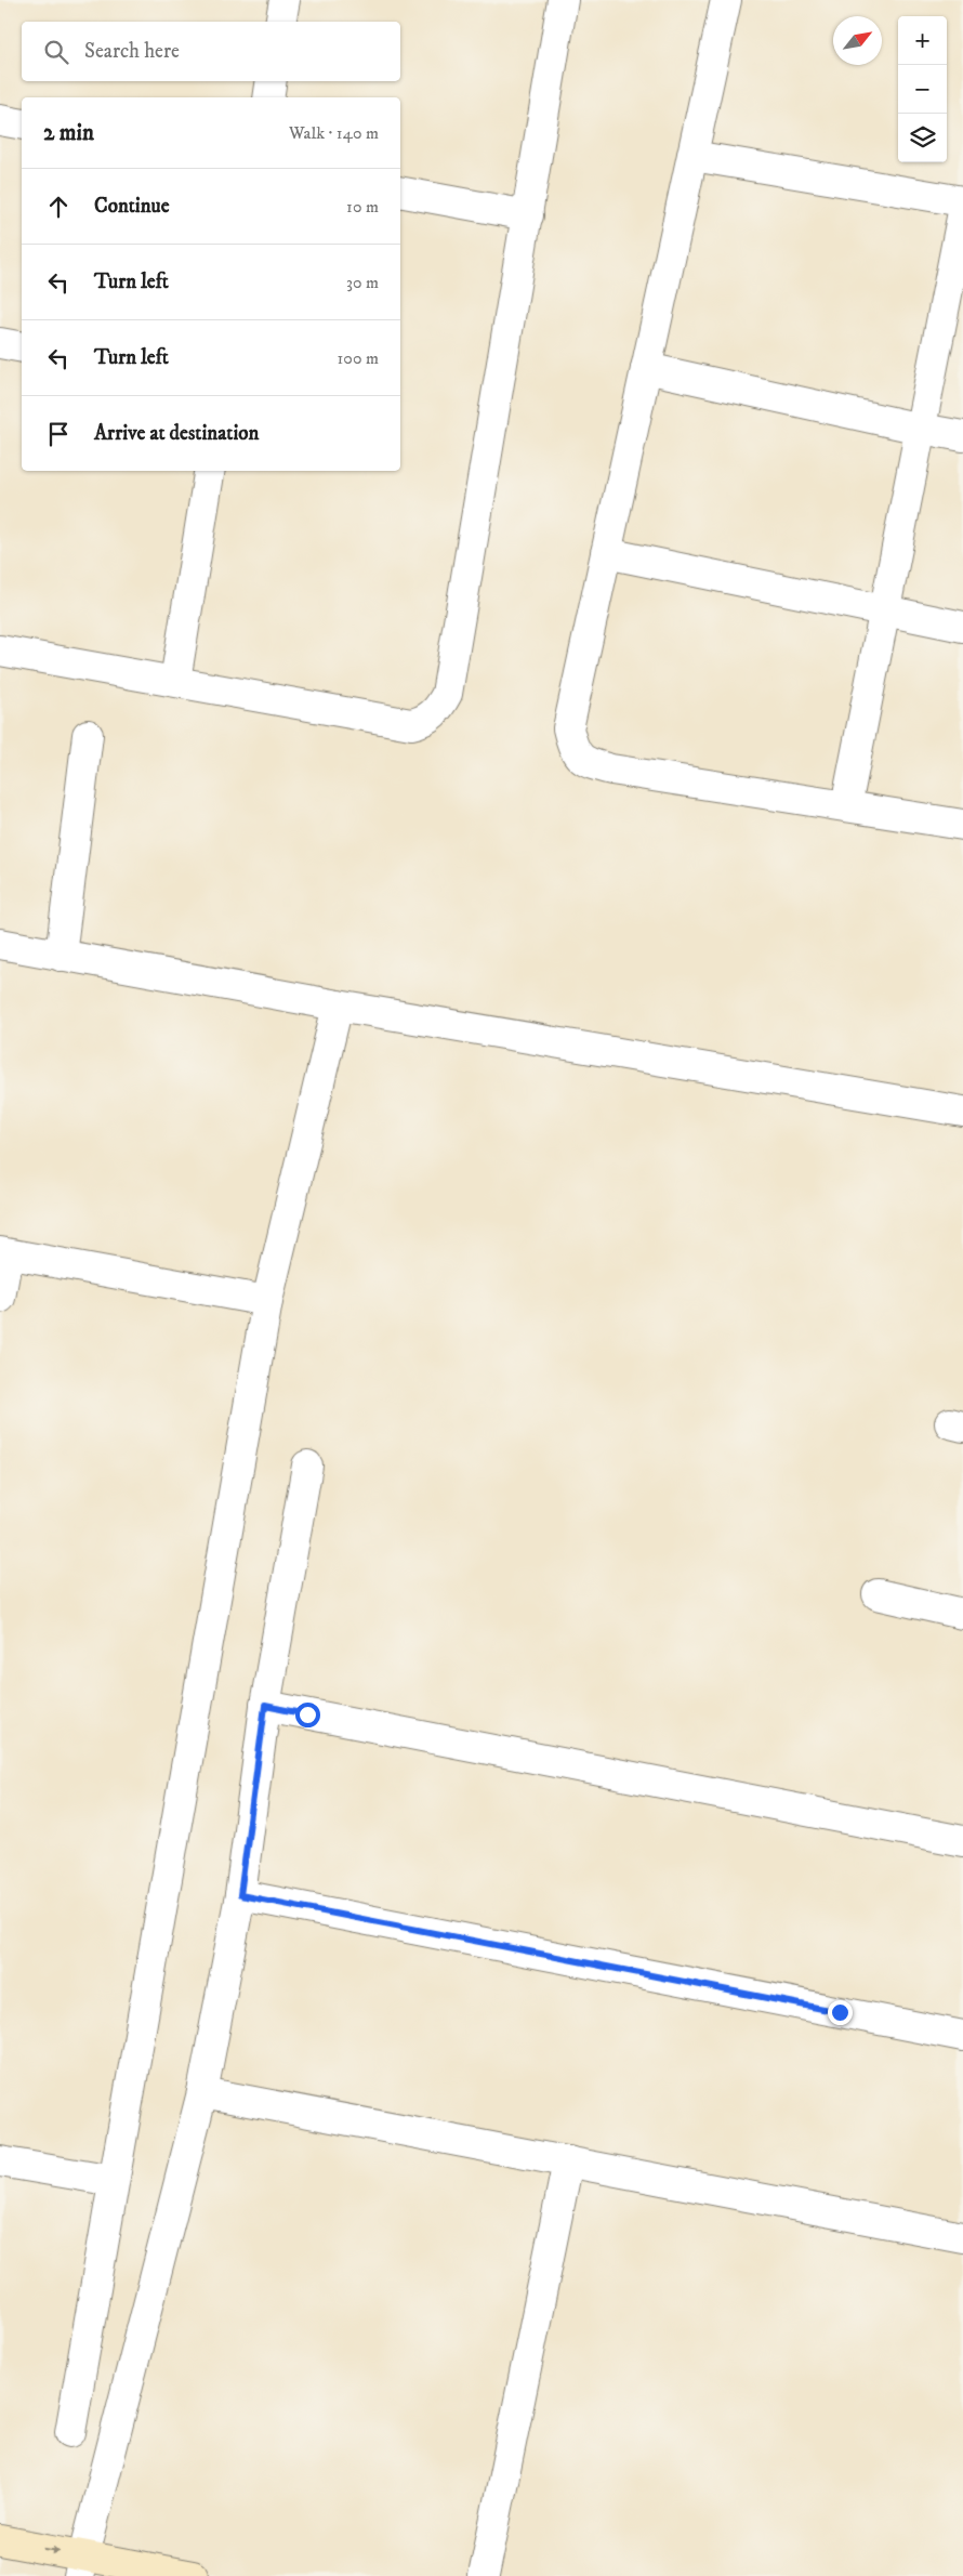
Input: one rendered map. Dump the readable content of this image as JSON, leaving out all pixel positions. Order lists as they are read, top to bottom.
{
  "north": "top right",
  "page": {
    "map_buttons": ["+", "−"],
    "search": "Search here",
    "heading": ["2 min", "Walk · 140 m"],
    "list": [
      ["Continue", "10 m"],
      ["Turn left", "30 m"],
      ["Turn left", "100 m"],
      "Arrive at destination"
    ]
  }
}
